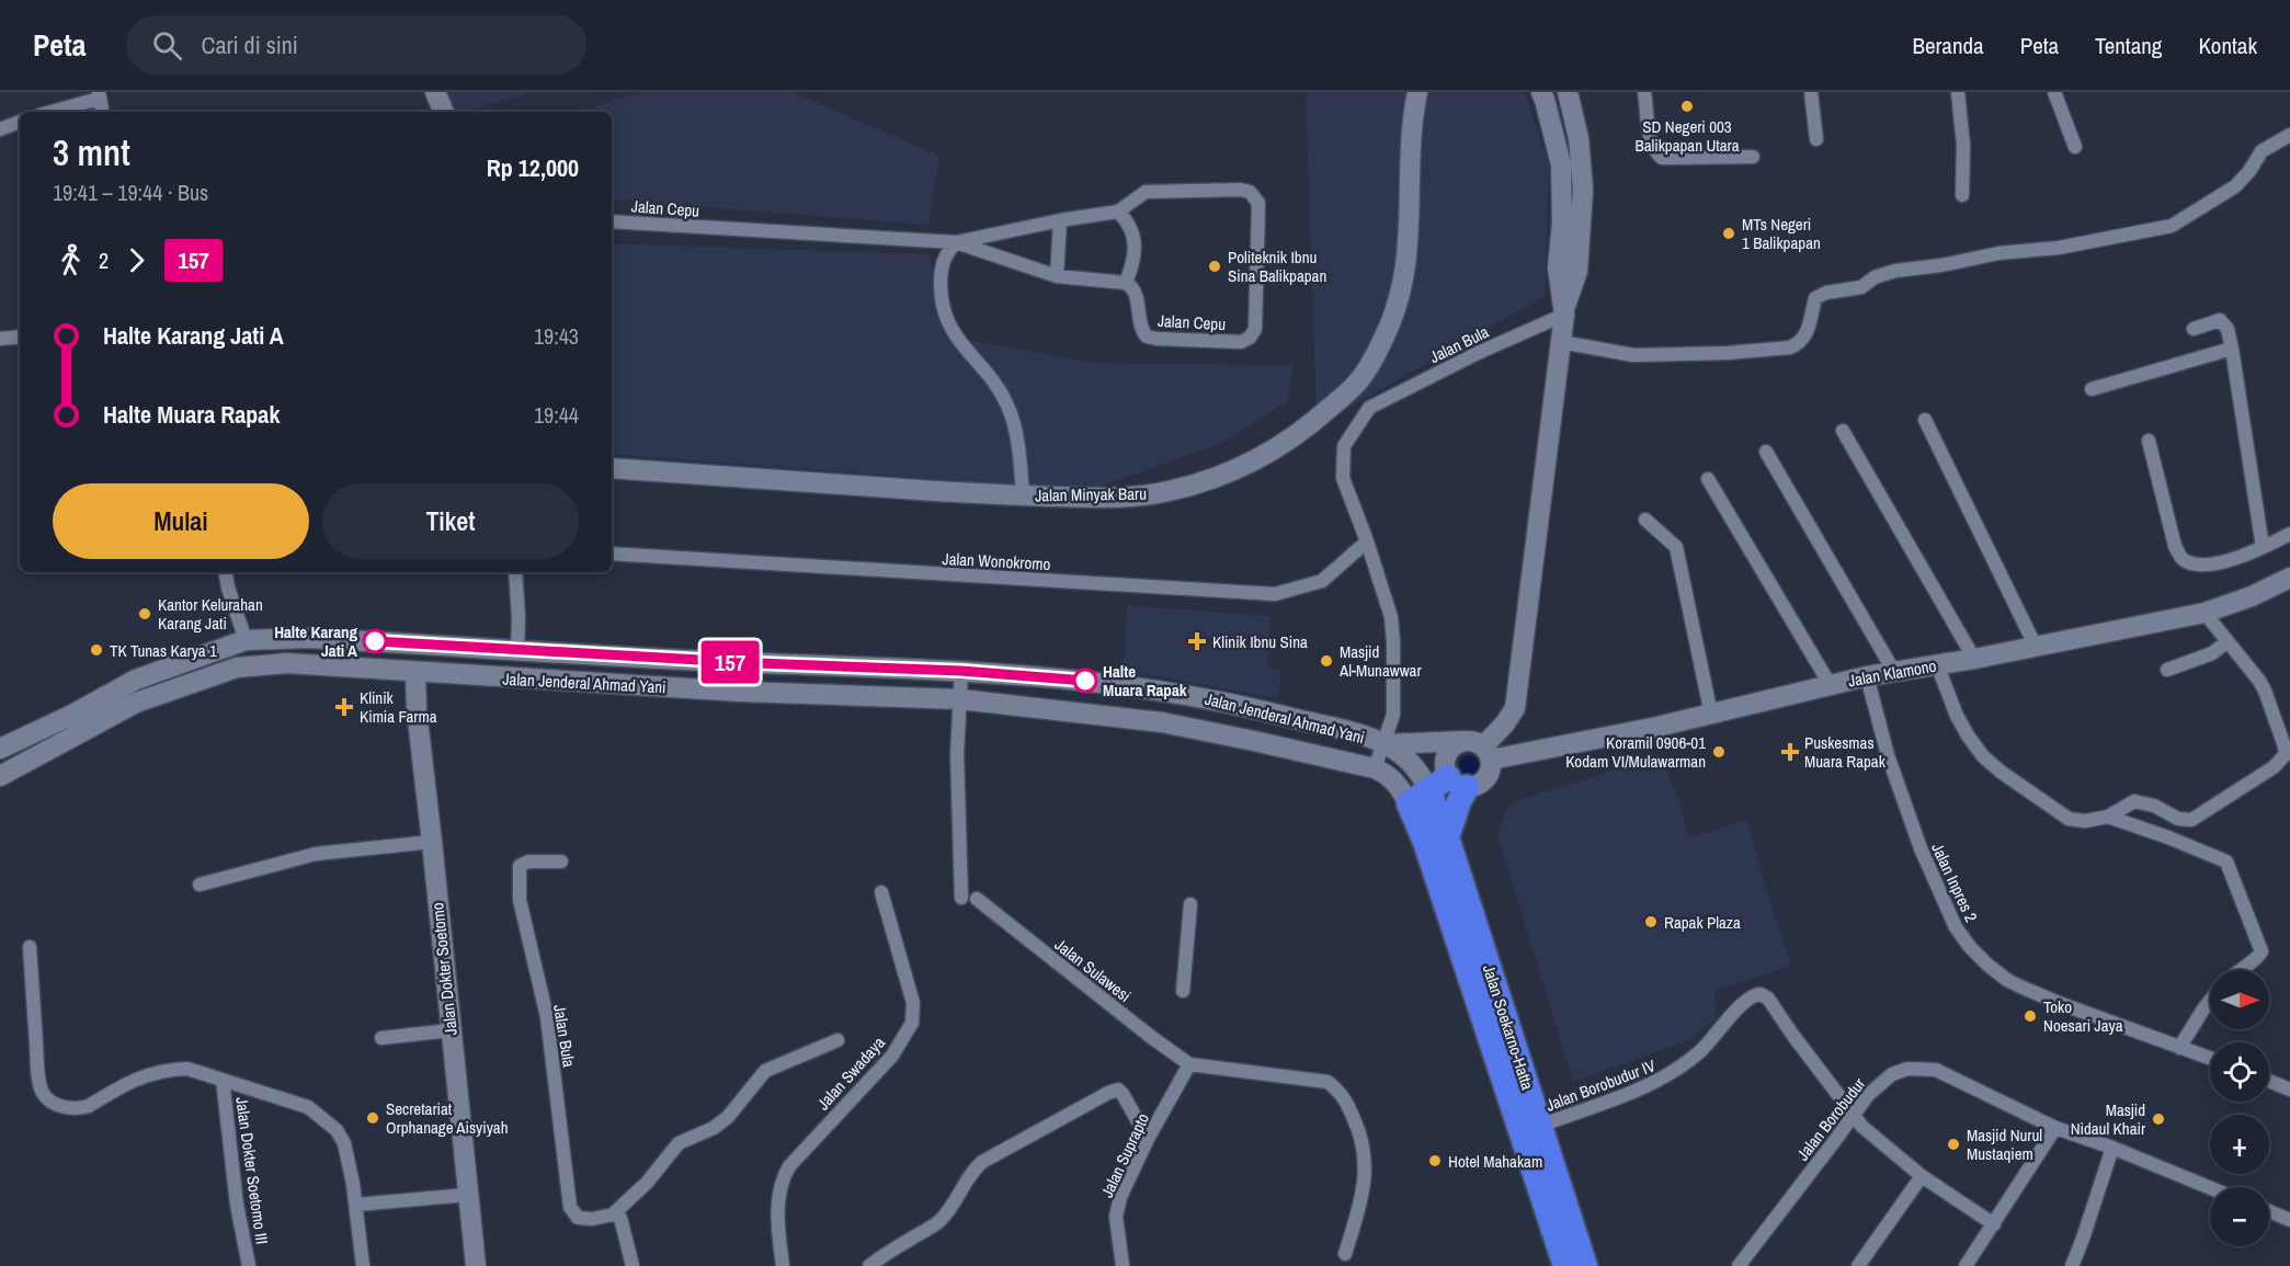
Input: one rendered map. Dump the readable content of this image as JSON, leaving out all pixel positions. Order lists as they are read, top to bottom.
{
  "streets": {
    "highway": ["Jalan Soekarno-Hatta"],
    "main road": [
      "Jalan Minyak Baru",
      "Jalan Klamono",
      "Jalan Jenderal Ahmad Yani",
      "Jalan Dokter Soetomo"
    ],
    "street": [
      "Jalan Cepu",
      "Jalan Bula",
      "Jalan Wonokromo",
      "Jalan Inpres 2",
      "Jalan Sulawesi",
      "Jalan Swadaya",
      "Jalan Borobudur IV",
      "Jalan Borobudur",
      "Jalan Suprapto",
      "Jalan Dokter Soetomo III"
    ]
  },
  "crossings": [
    ["Jalan Bula", "Jalan Wonokromo"],
    ["Jalan Klamono", "Jalan Jenderal Ahmad Yani"],
    ["Jalan Klamono", "Jalan Inpres 2"],
    ["Jalan Jenderal Ahmad Yani", "Jalan Dokter Soetomo"],
    ["Jalan Jenderal Ahmad Yani", "Jalan Soekarno-Hatta"],
    ["Jalan Sulawesi", "Jalan Suprapto"],
    ["Jalan Soekarno-Hatta", "Jalan Borobudur IV"],
    ["Jalan Borobudur IV", "Jalan Borobudur"]
  ],
  "places": {
    "other": [
      "SD Negeri 003 Balikpapan Utara",
      "MTs Negeri 1 Balikpapan",
      "Politeknik Ibnu Sina Balikpapan",
      "Kantor Kelurahan Karang Jati",
      "Halte Karang Jati A",
      "TK Tunas Karya 1",
      "Masjid Al-Munawwar",
      "Halte Muara Rapak",
      "Koramil 0906-01 Kodam VI/Mulawarman",
      "Rapak Plaza",
      "Toko Noesari Jaya",
      "Secretariat Orphanage Aisyiyah",
      "Masjid Nidaul Khair",
      "Masjid Nurul Mustaqiem",
      "Hotel Mahakam"
    ],
    "health": ["Klinik Ibnu Sina", "Klinik Kimia Farma", "Puskesmas Muara Rapak"]
  },
  "lines": ["bus line 157"],
  "north": "right",
  "page": {
    "header": "Peta",
    "search": "Cari di sini",
    "nav": [
      "Beranda",
      "Peta",
      "Tentang",
      "Kontak"
    ],
    "on_map": "157",
    "heading": ["3 mnt", "19:41 – 19:44 · Bus", "Rp 12,000"],
    "legs": ["2", "157"],
    "list": [
      {
        "name": "Halte Karang Jati A",
        "value": "19:43"
      },
      {
        "name": "Halte Muara Rapak",
        "value": "19:44"
      }
    ],
    "buttons": ["Mulai", "Tiket"],
    "map_buttons": ["+", "−"]
  }
}
